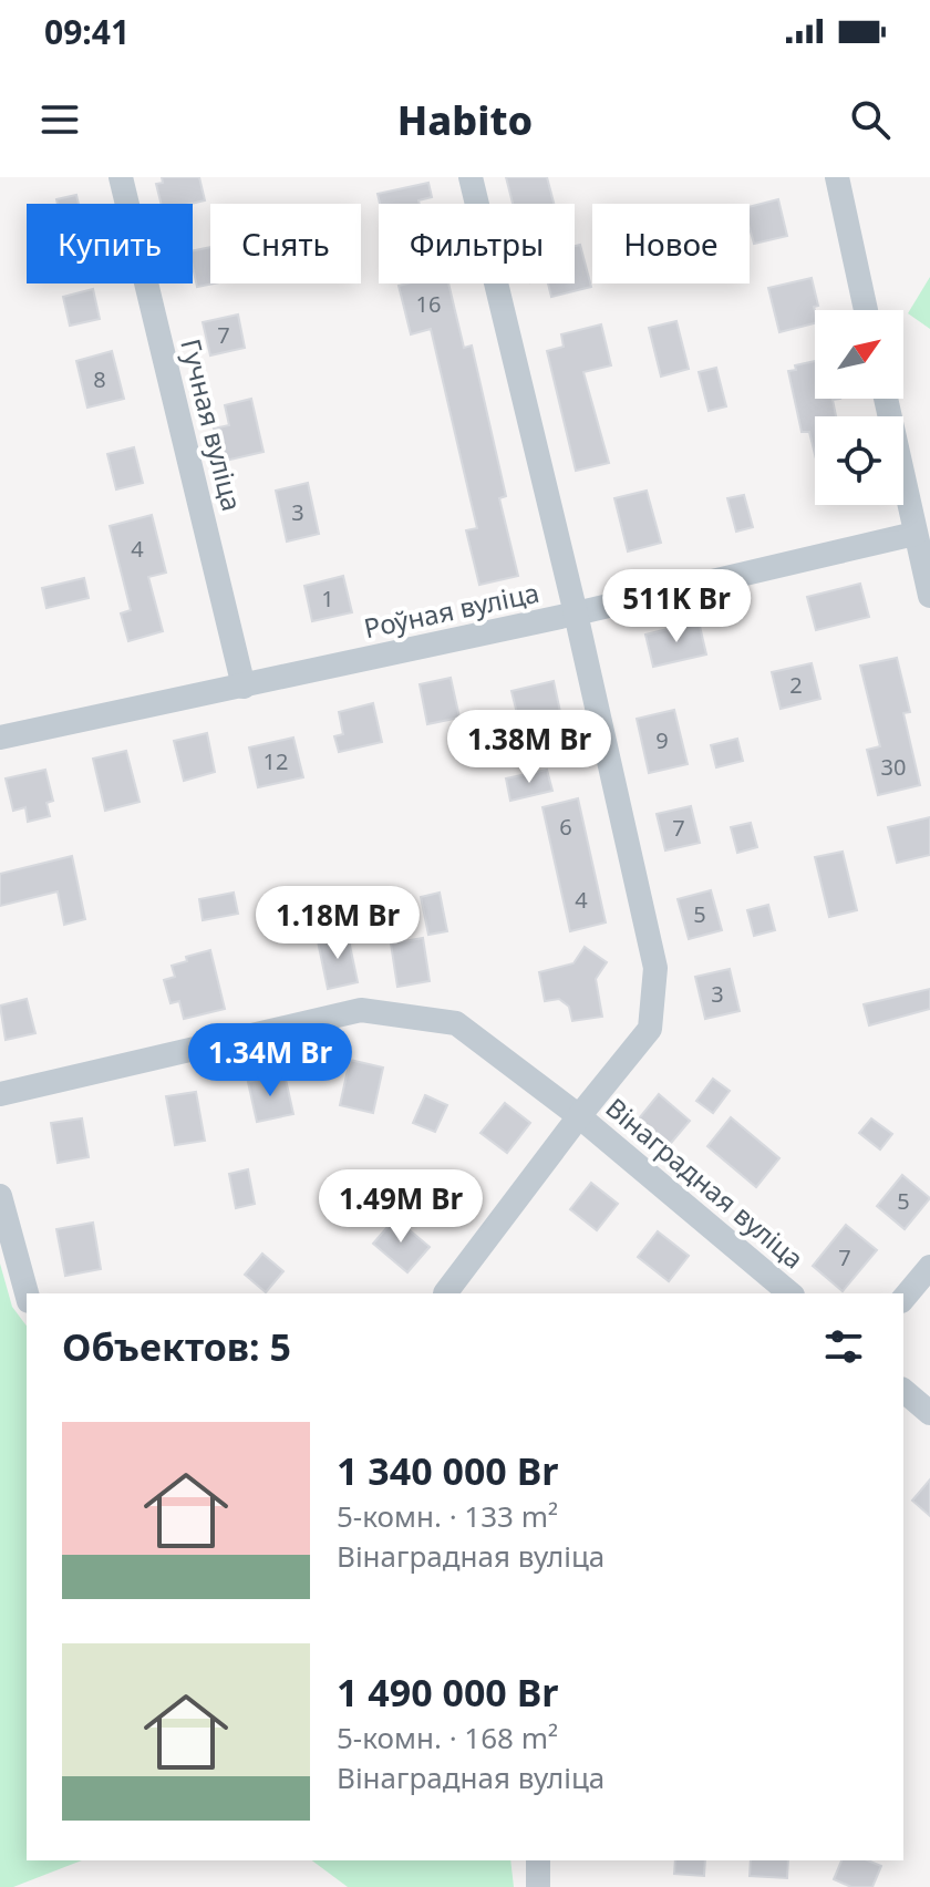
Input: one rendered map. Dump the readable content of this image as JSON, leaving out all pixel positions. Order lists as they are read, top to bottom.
{
  "streets": {
    "street": ["Гучная вуліца", "Роўная вуліца", "Вінаградная вуліца"]
  },
  "crossings": [
    ["Гучная вуліца", "Роўная вуліца"]
  ],
  "house_numbers": [
    "16",
    "7",
    "8",
    "3",
    "4",
    "1",
    "2",
    "9",
    "12",
    "30",
    "6",
    "7",
    "4",
    "5",
    "3",
    "5",
    "7"
  ],
  "north": "top right",
  "page": {
    "status": "09:41",
    "header": "Habito",
    "chip": [
      "Купить",
      "Снять",
      "Фильтры",
      "Новое"
    ],
    "price": [
      "511K Br",
      "1.38M Br",
      "1.18M Br",
      "1.34M Br",
      "1.49M Br"
    ],
    "heading": "Объектов: 5",
    "list": [
      {
        "name": "1 340 000 Br",
        "note": "5-комн. · 133 m² · Вінаградная вуліца"
      },
      {
        "name": "1 490 000 Br",
        "note": "5-комн. · 168 m² · Вінаградная вуліца"
      }
    ]
  }
}
